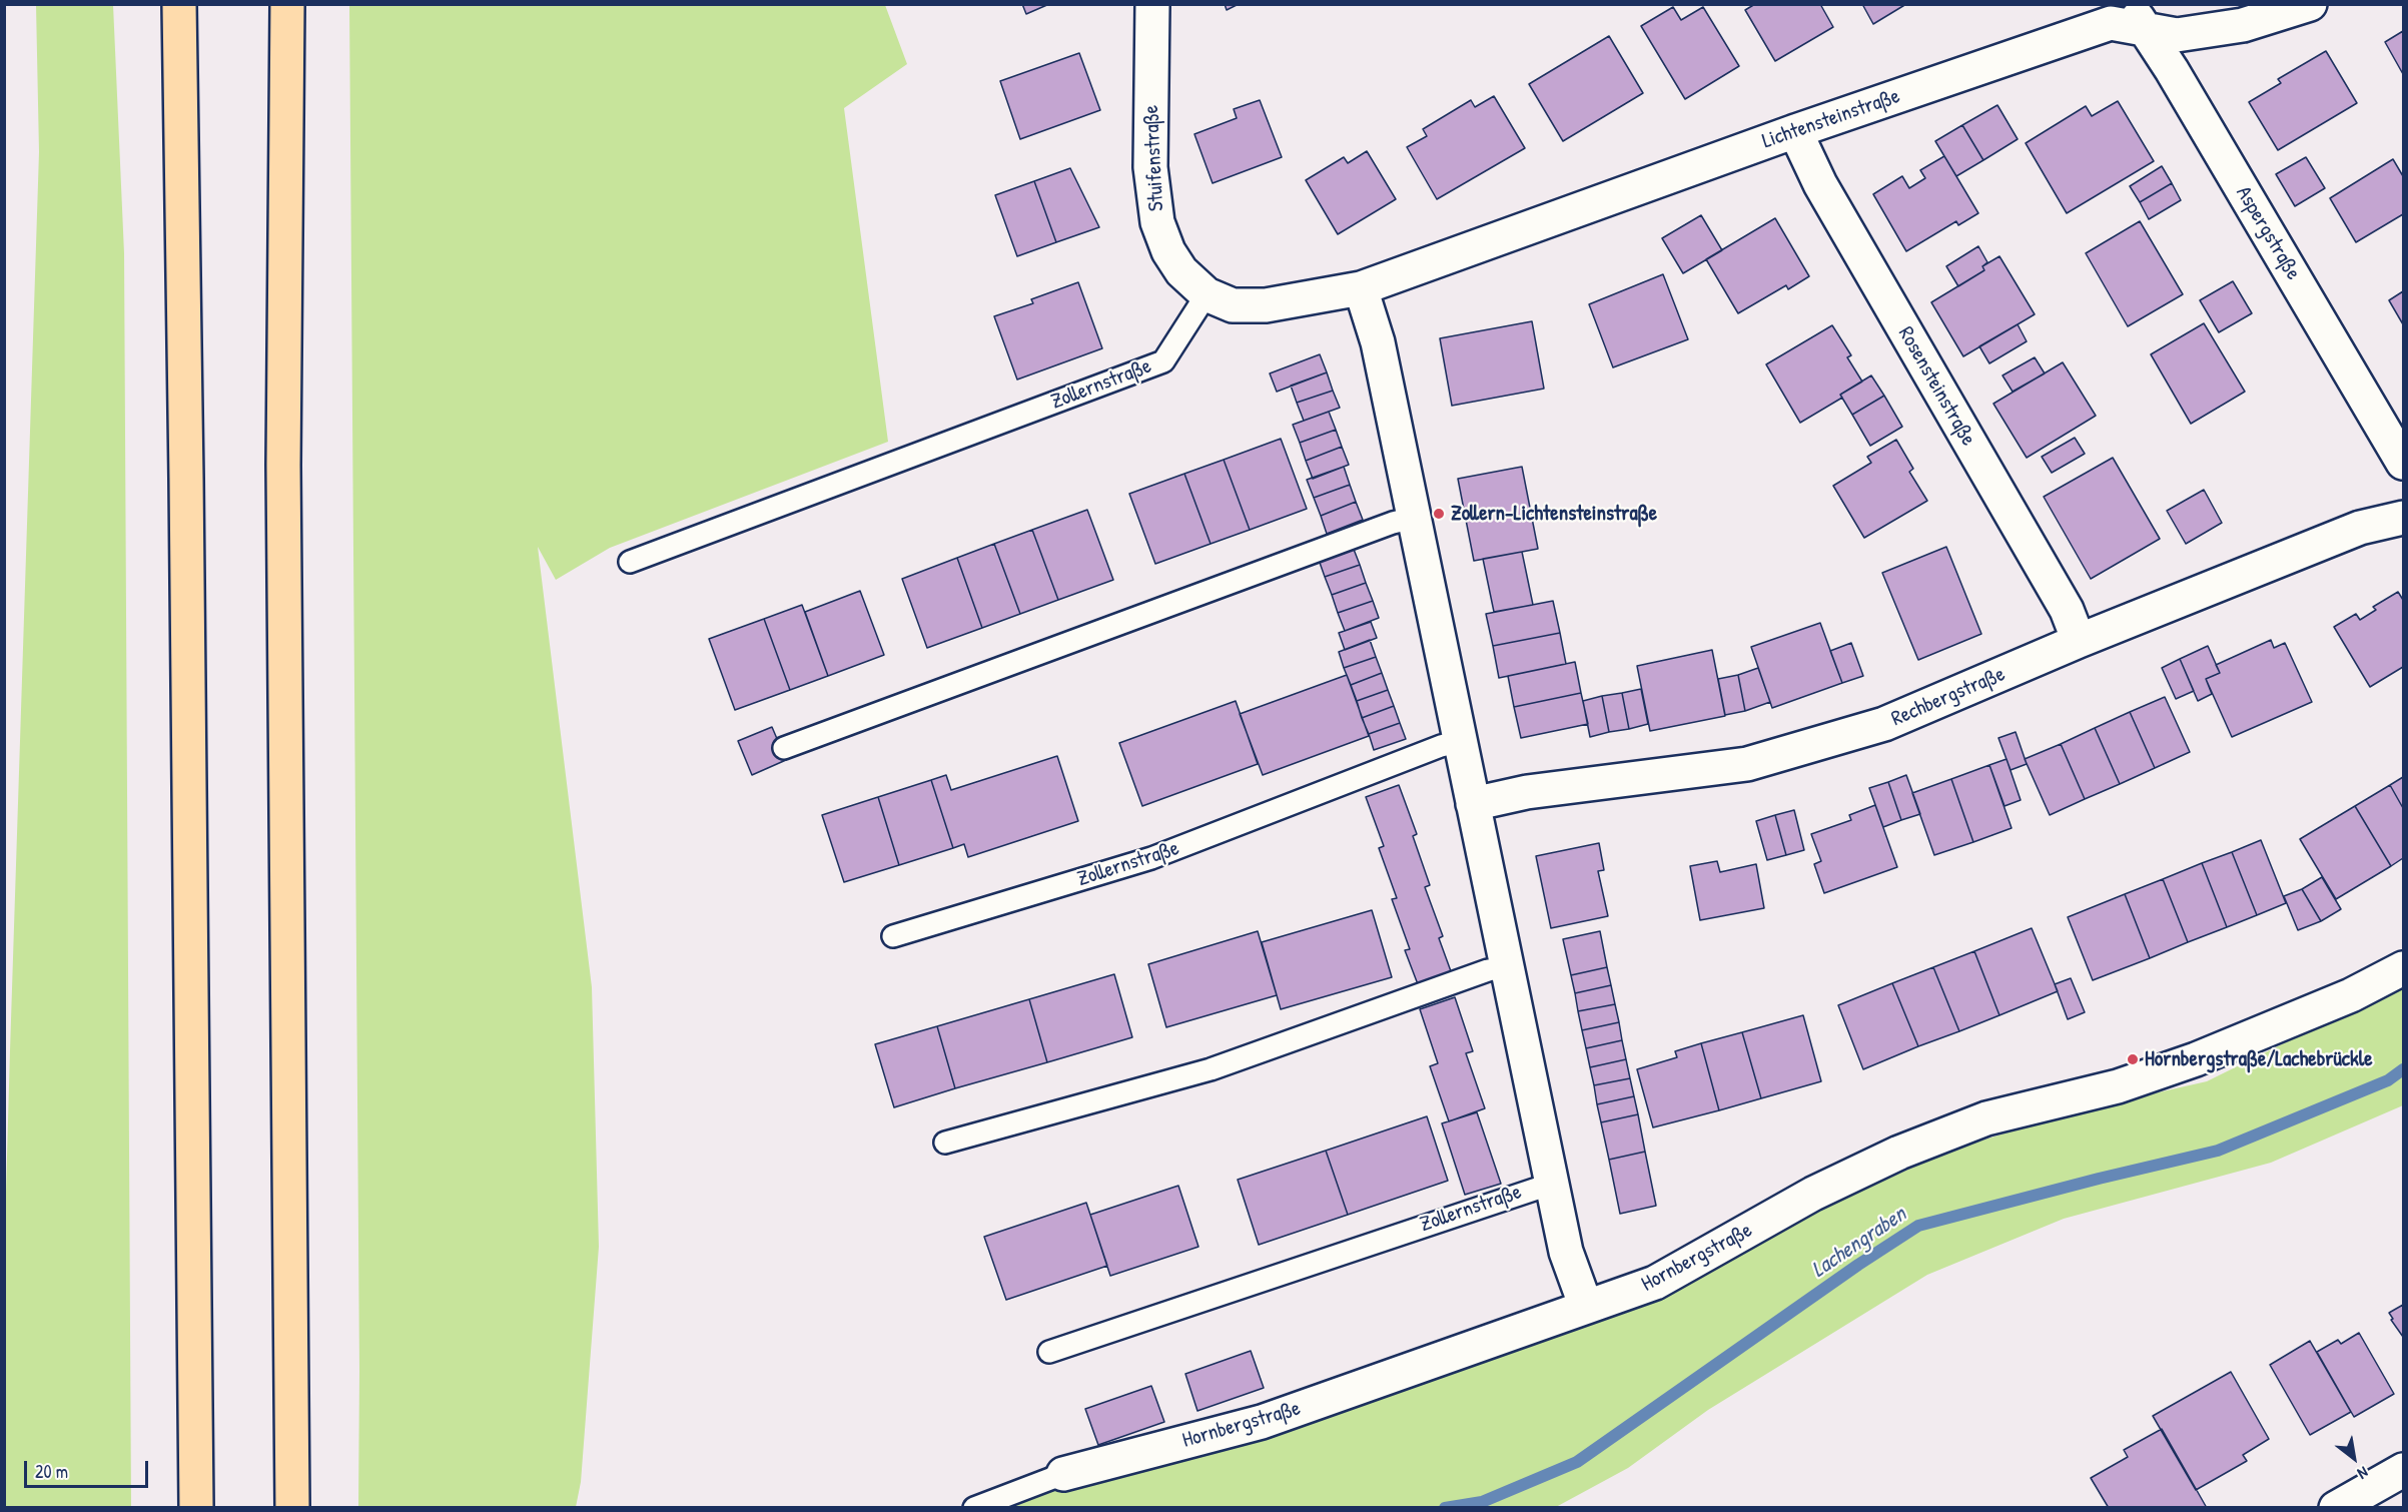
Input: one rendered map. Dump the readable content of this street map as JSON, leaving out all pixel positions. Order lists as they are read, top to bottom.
{
  "streets": {
    "street": [
      "Lichtensteinstraße",
      "Stuifenstraße",
      "Aspergstraße",
      "Zollernstraße",
      "Rosensteinstraße",
      "Rechbergstraße",
      "Hornbergstraße"
    ]
  },
  "crossings": [
    ["Lichtensteinstraße", "Aspergstraße"],
    ["Lichtensteinstraße", "Zollernstraße"],
    ["Lichtensteinstraße", "Rosensteinstraße"],
    ["Stuifenstraße", "Zollernstraße"],
    ["Zollernstraße", "Rechbergstraße"],
    ["Zollernstraße", "Hornbergstraße"],
    ["Rosensteinstraße", "Rechbergstraße"]
  ],
  "water": ["Lachengraben"],
  "places": ["Zollern-Lichtensteinstraße", "Hornbergstraße/Lachebrückle"],
  "scale_bar": "20 m",
  "north": "bottom right"
}
